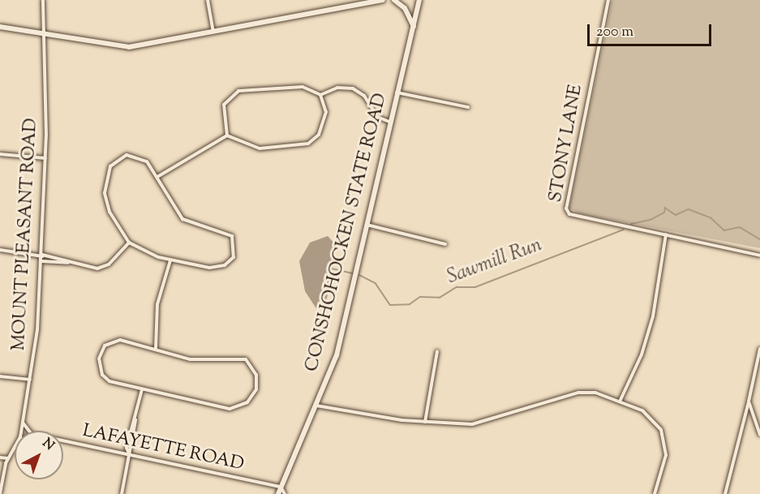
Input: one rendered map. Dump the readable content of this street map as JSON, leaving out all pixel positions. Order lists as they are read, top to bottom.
{
  "streets": {
    "main road": ["CONSHOHOCKEN STATE ROAD"],
    "street": ["STONY LANE", "MOUNT PLEASANT ROAD", "LAFAYETTE ROAD"]
  },
  "crossings": [
    ["CONSHOHOCKEN STATE ROAD", "LAFAYETTE ROAD"]
  ],
  "water": ["Sawmill Run"],
  "scale_bar": "200 m",
  "north": "top right"
}
